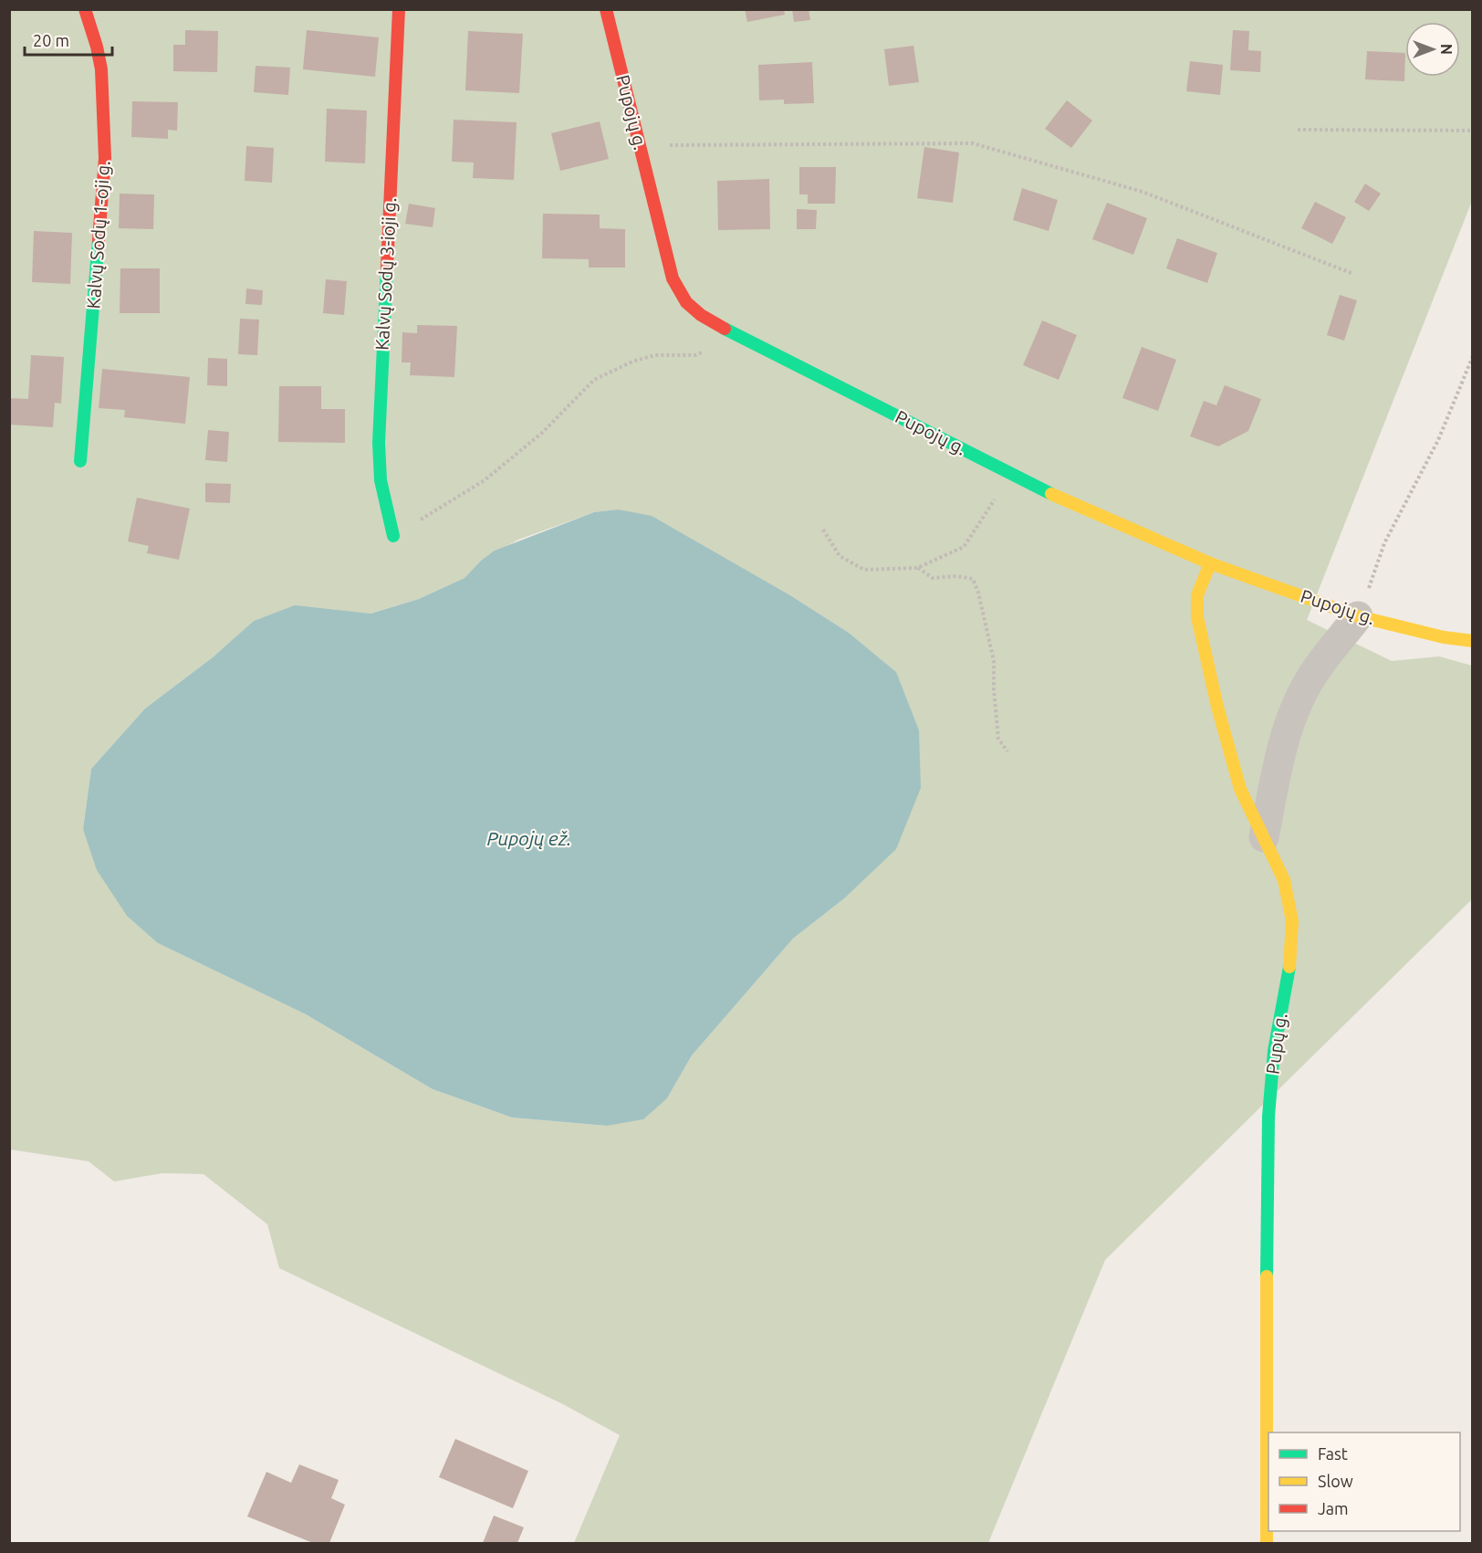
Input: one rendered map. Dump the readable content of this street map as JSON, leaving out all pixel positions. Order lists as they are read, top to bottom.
{
  "streets": {
    "street": [
      "Pupojų g.",
      "Kalvų Sodų 1-oji g.",
      "Kalvų Sodų 3-ioji g.",
      "Pupų g."
    ]
  },
  "crossings": [
    ["Pupojų g.", "Pupų g."]
  ],
  "water": ["Pupojų ež."],
  "legend": ["Fast", "Slow", "Jam"],
  "scale_bar": "20 m",
  "north": "right"
}
